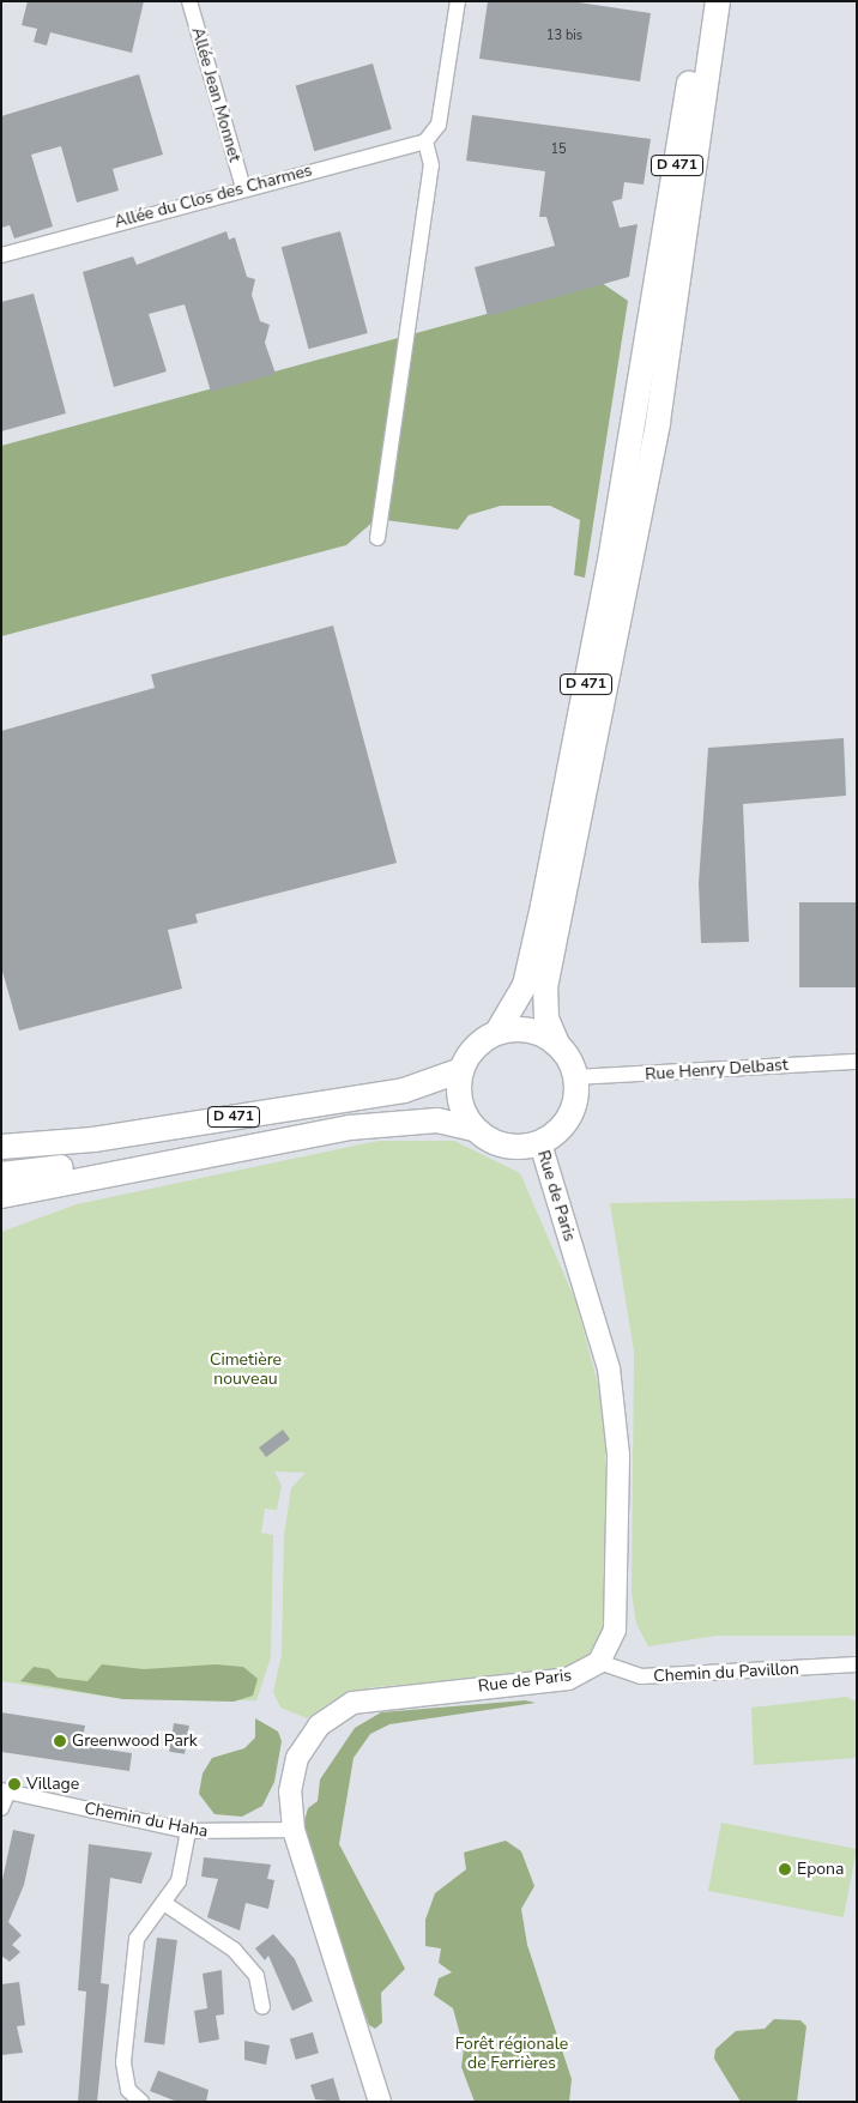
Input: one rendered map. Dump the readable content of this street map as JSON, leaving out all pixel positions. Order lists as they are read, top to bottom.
{
  "streets": {
    "main road": ["D 471"],
    "street": [
      "Allée Jean Monnet",
      "Allée du Clos des Charmes",
      "Rue Henry Delbast",
      "Rue de Paris",
      "Chemin du Pavillon",
      "Chemin du Haha"
    ]
  },
  "crossings": [
    ["Allée Jean Monnet", "Allée du Clos des Charmes"],
    ["D 471", "Rue Henry Delbast"],
    ["D 471", "Rue de Paris"],
    ["Rue Henry Delbast", "Rue de Paris"],
    ["Rue de Paris", "Chemin du Pavillon"],
    ["Rue de Paris", "Chemin du Haha"]
  ],
  "parks": ["Cimetière nouveau", "Forêt régionale de Ferrières"],
  "places": ["Greenwood Park", "Village", "Epona"],
  "house_numbers": ["13 bis", "15"]
}
